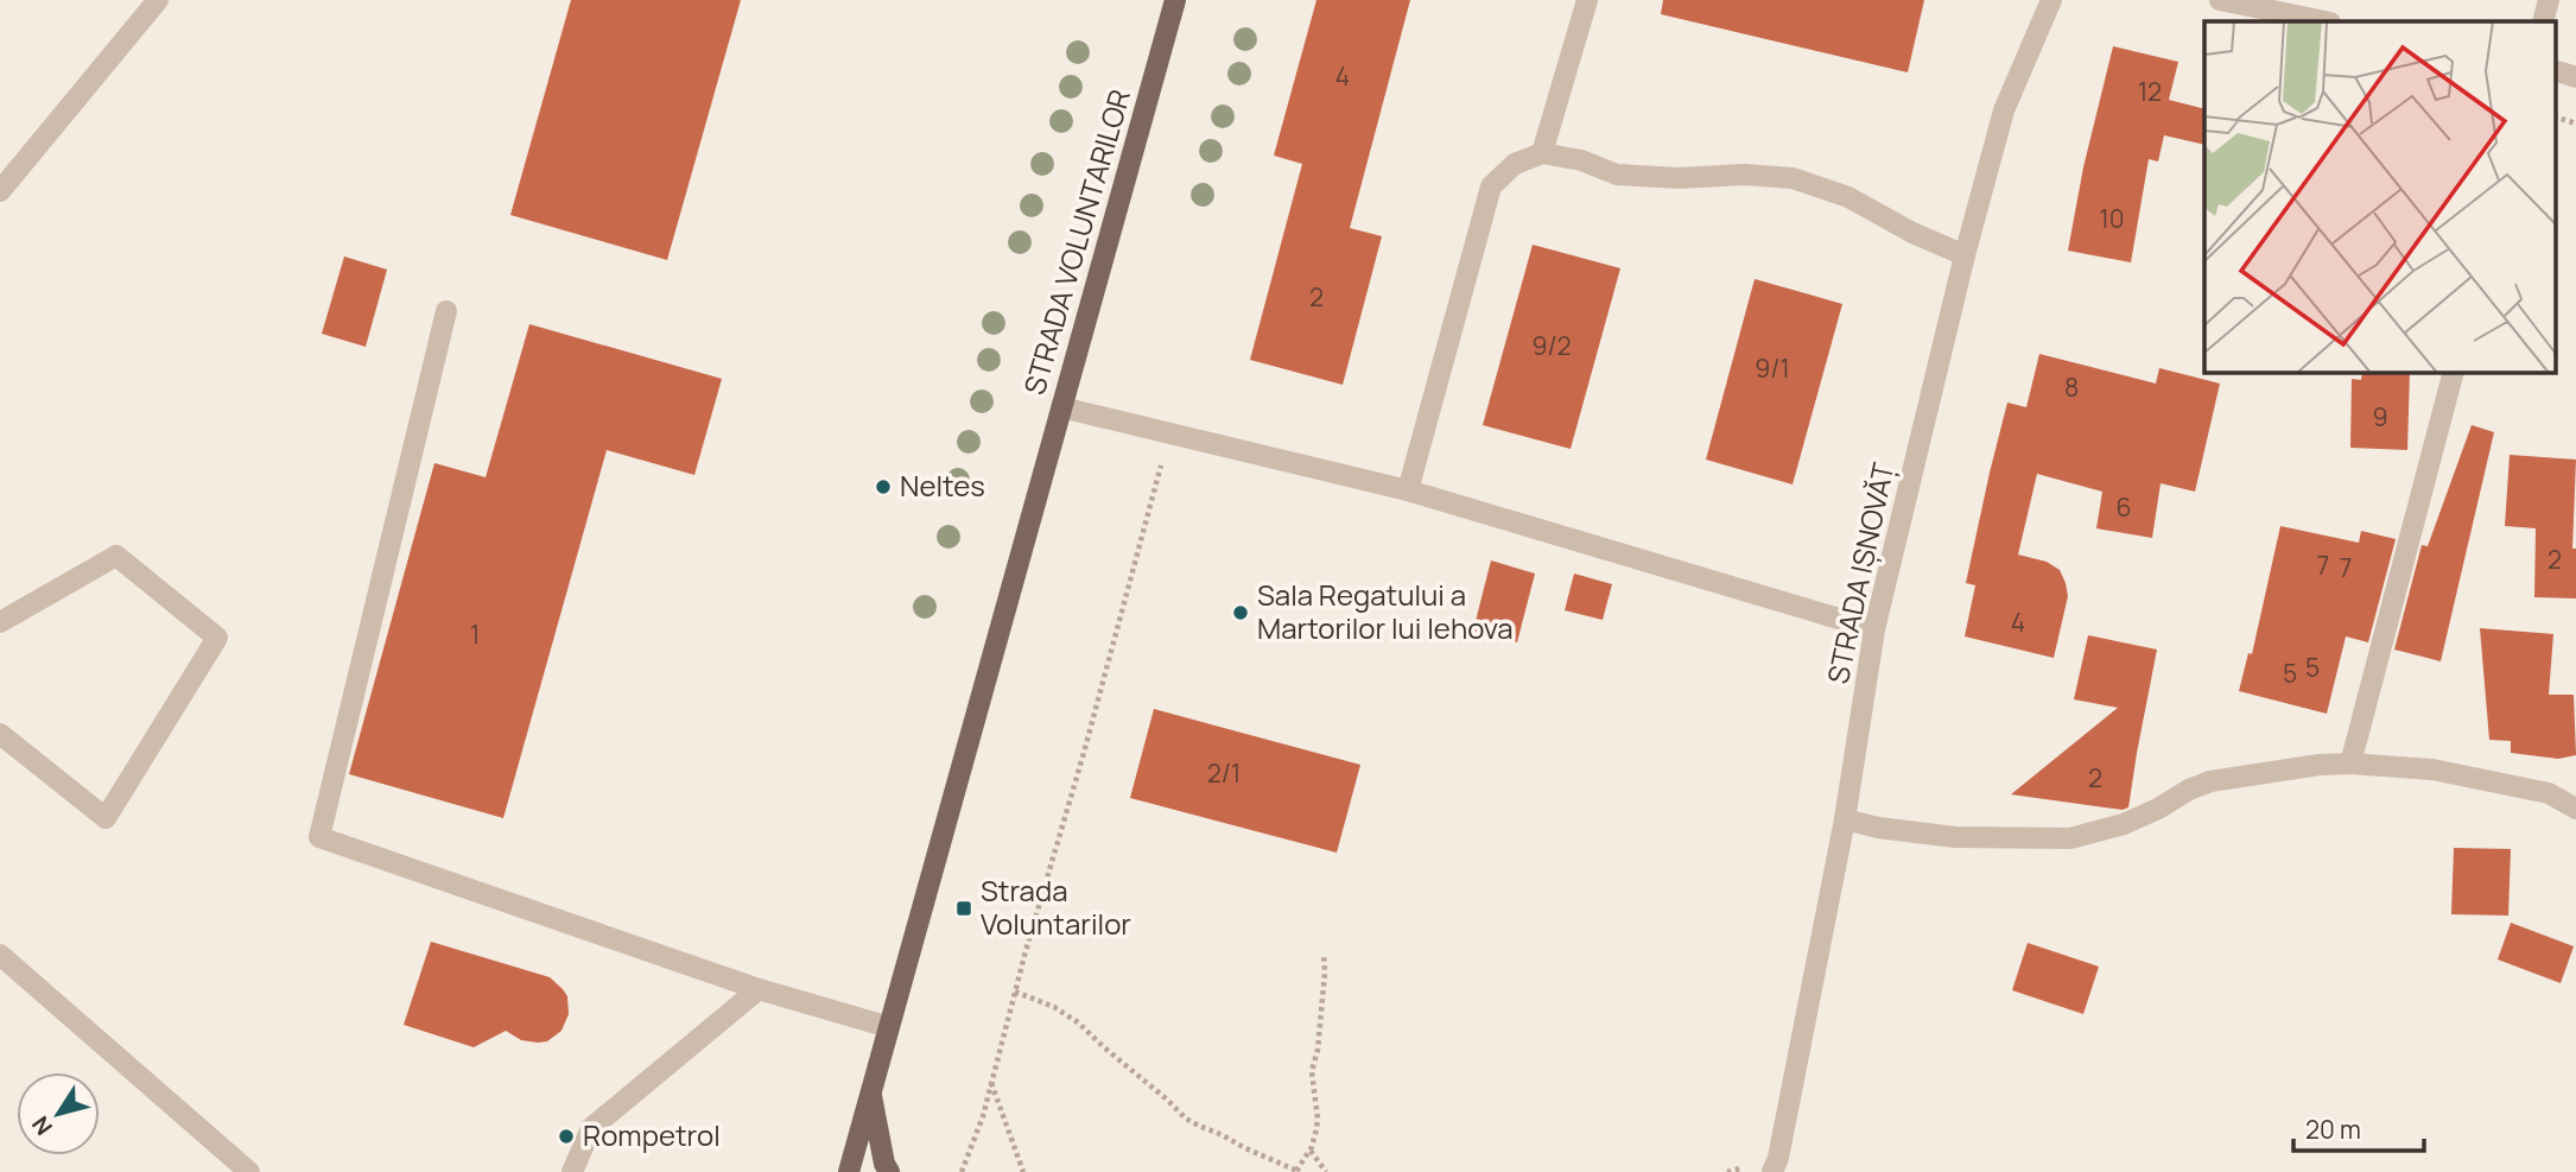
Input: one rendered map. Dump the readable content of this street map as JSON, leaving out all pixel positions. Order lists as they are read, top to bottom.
{
  "streets": {
    "main road": ["STRADA VOLUNTARILOR"],
    "street": ["STRADA IȘNOVĂȚ"]
  },
  "places": {
    "other": ["Neltes", "Sala Regatului a Martorilor lui Iehova", "Rompetrol"],
    "transit": ["Strada Voluntarilor"]
  },
  "house_numbers": [
    "4",
    "12",
    "10",
    "2",
    "9/2",
    "9/1",
    "8",
    "9",
    "6",
    "2",
    "7",
    "7",
    "4",
    "1",
    "5",
    "5",
    "2/1",
    "2"
  ],
  "scale_bar": "20 m",
  "north": "bottom left"
}
